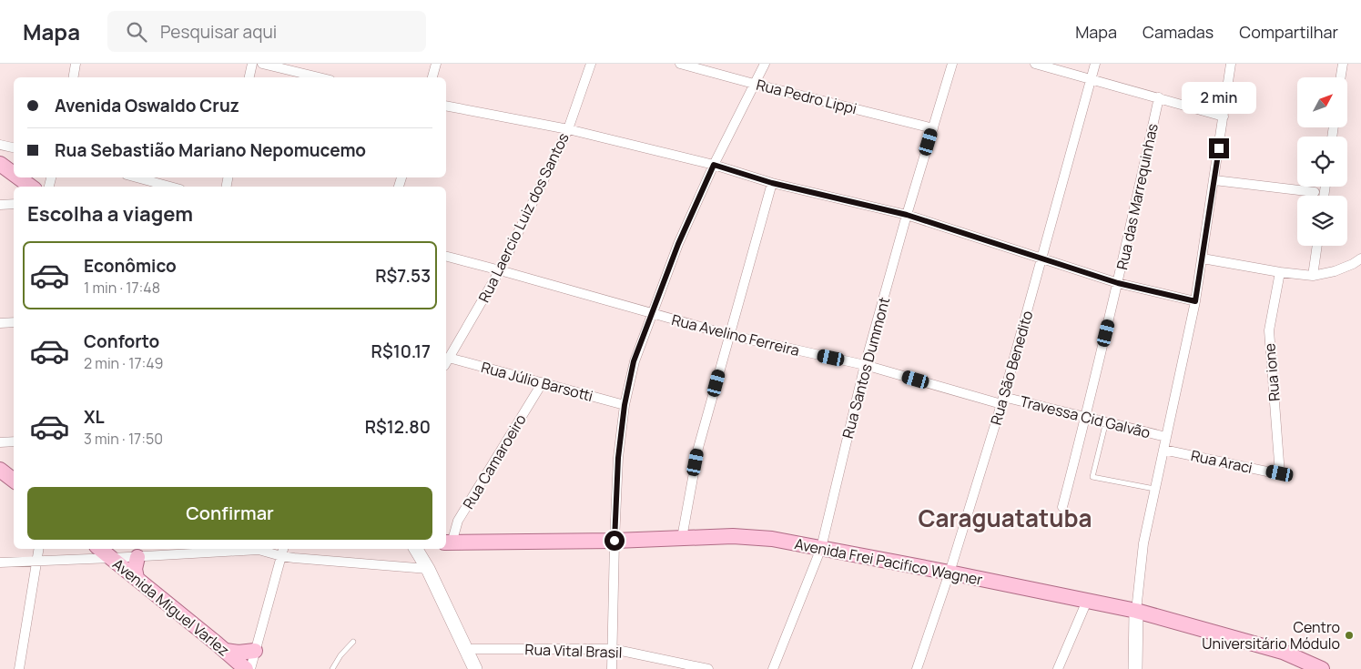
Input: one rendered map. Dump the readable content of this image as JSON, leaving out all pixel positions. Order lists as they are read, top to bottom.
{
  "streets": {
    "main road": ["Avenida Frei Pacifico Wagner", "Avenida Miguel Varlez"],
    "street": [
      "Rua Pedro Lippi",
      "Rua das Marrequinhas",
      "Rua Laercio Luiz dos Santos",
      "Rua Avelino Ferreira",
      "Rua Santos Dummont",
      "Rua São Benedito",
      "Rua ione",
      "Rua Júlio Barsotti",
      "Travessa Cid Galvão",
      "Rua Camaroeiro",
      "Rua Araci",
      "Rua Vital Brasil"
    ]
  },
  "crossings": [
    ["Rua Pedro Lippi", "Rua Santos Dummont"],
    ["Rua das Marrequinhas", "Travessa Cid Galvão"],
    ["Rua Laercio Luiz dos Santos", "Rua Avelino Ferreira"],
    ["Rua Laercio Luiz dos Santos", "Rua Júlio Barsotti"],
    ["Rua Avelino Ferreira", "Rua Santos Dummont"],
    ["Rua Avelino Ferreira", "Rua São Benedito"],
    ["Rua Avelino Ferreira", "Travessa Cid Galvão"],
    ["Rua Santos Dummont", "Avenida Frei Pacifico Wagner"],
    ["Rua São Benedito", "Travessa Cid Galvão"],
    ["Rua São Benedito", "Avenida Frei Pacifico Wagner"],
    ["Rua ione", "Rua Araci"],
    ["Rua Júlio Barsotti", "Rua Camaroeiro"],
    ["Rua Camaroeiro", "Avenida Frei Pacifico Wagner"]
  ],
  "districts": ["Caraguatatuba"],
  "places": ["Centro Universitário Módulo"],
  "north": "top right",
  "page": {
    "header": "Mapa",
    "search": "Pesquisar aqui",
    "nav": ["Mapa", "Camadas", "Compartilhar"],
    "banner": ["Avenida Oswaldo Cruz", "Rua Sebastião Mariano Nepomucemo"],
    "bubble": "2 min",
    "heading": "Escolha a viagem",
    "list": [
      {
        "name": "Econômico",
        "note": "1 min · 17:48",
        "value": "R$7.53"
      },
      {
        "name": "Conforto",
        "note": "2 min · 17:49",
        "value": "R$10.17"
      },
      {
        "name": "XL",
        "note": "3 min · 17:50",
        "value": "R$12.80"
      }
    ],
    "buttons": "Confirmar"
  }
}
